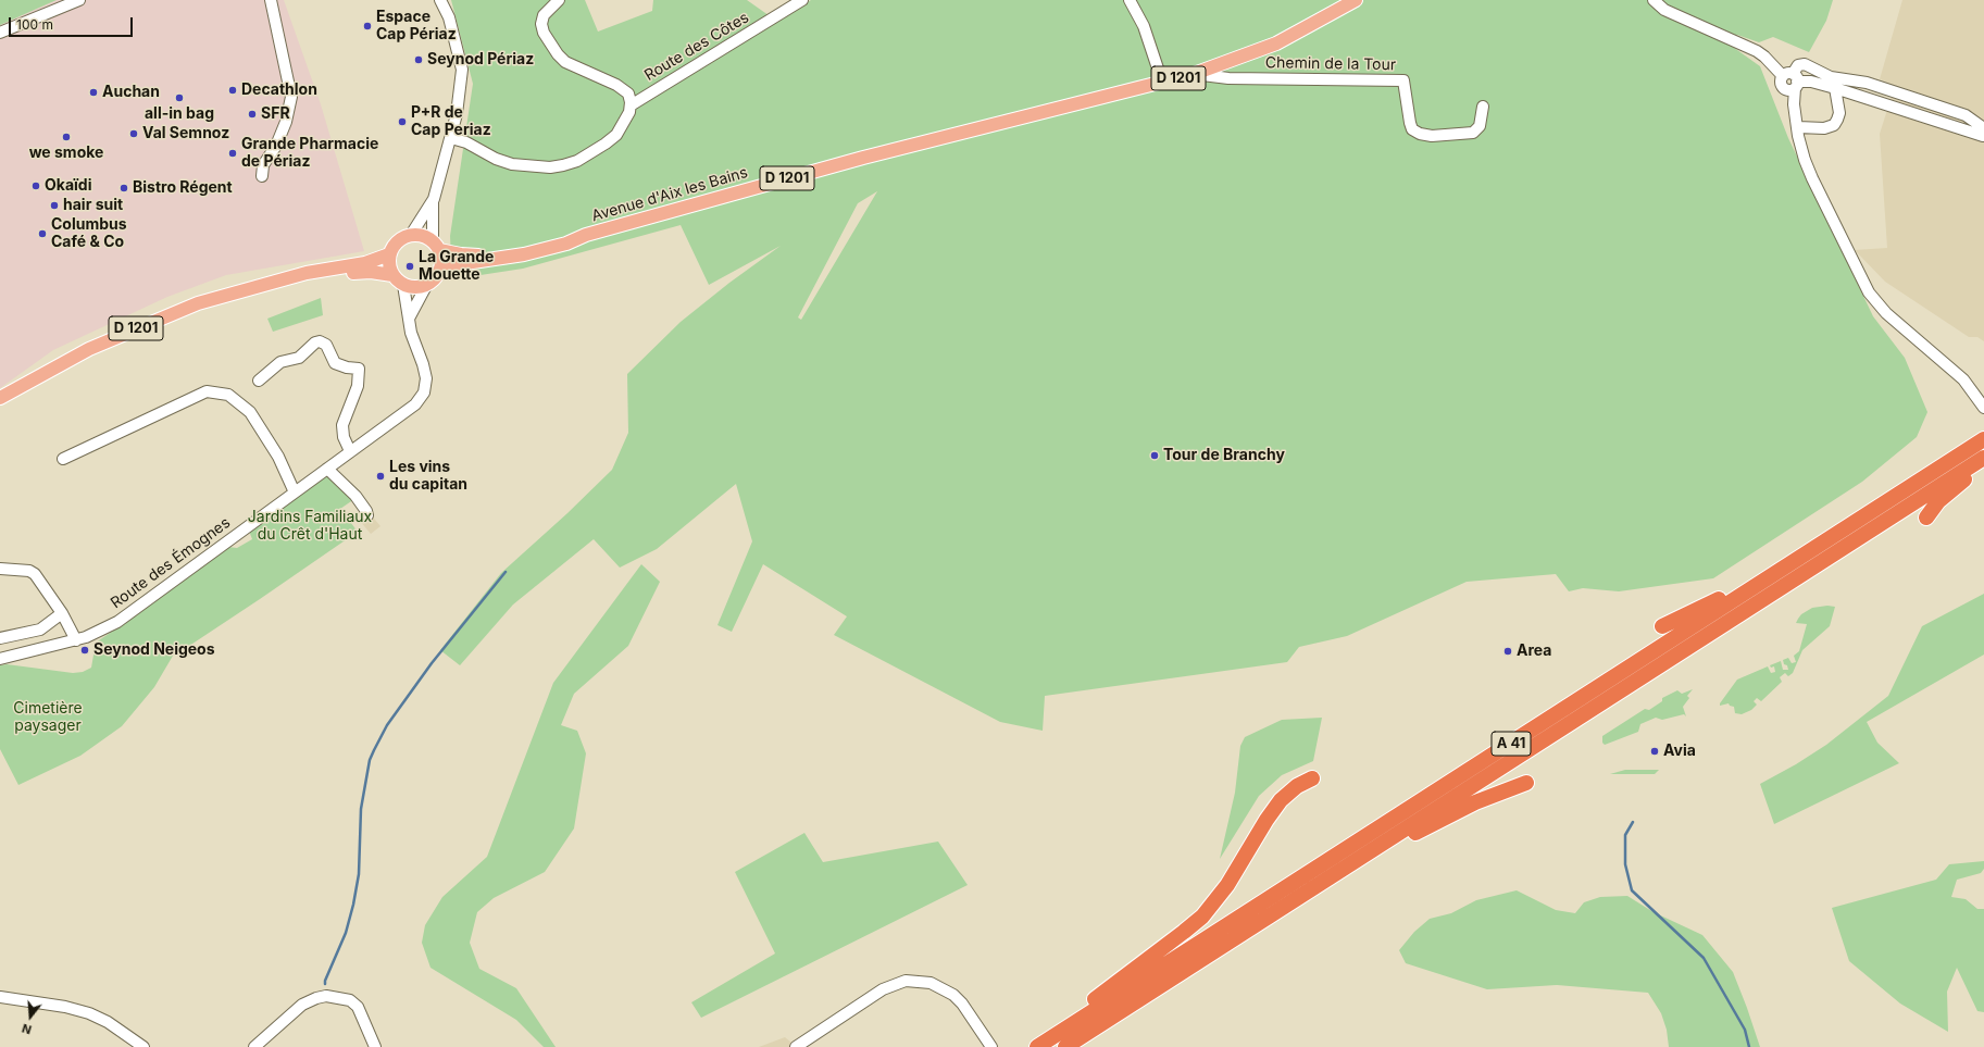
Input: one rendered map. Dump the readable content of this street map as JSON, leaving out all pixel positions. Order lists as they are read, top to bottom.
{
  "streets": {
    "highway": ["A 41"],
    "main road": ["D 1201", "Avenue d'Aix les Bains"],
    "street": ["Route des Côtes", "Chemin de la Tour", "Route des Émognes"]
  },
  "crossings": [
    ["Chemin de la Tour", "Avenue d'Aix les Bains"],
    ["Avenue d'Aix les Bains", "Route des Émognes"]
  ],
  "parks": ["Jardins Familiaux du Crêt d'Haut", "Cimetière paysager"],
  "places": [
    "Espace Cap Périaz",
    "Seynod Périaz",
    "Decathlon",
    "Auchan",
    "all-in bag",
    "SFR",
    "P+R de Cap Periaz",
    "Val Semnoz",
    "we smoke",
    "Grande Pharmacie de Périaz",
    "Okaïdi",
    "Bistro Régent",
    "hair suit",
    "Columbus Café & Co",
    "La Grande Mouette",
    "Tour de Branchy",
    "Les vins du capitan",
    "Seynod Neigeos",
    "Area",
    "Avia"
  ],
  "scale_bar": "100 m",
  "north": "bottom"
}
